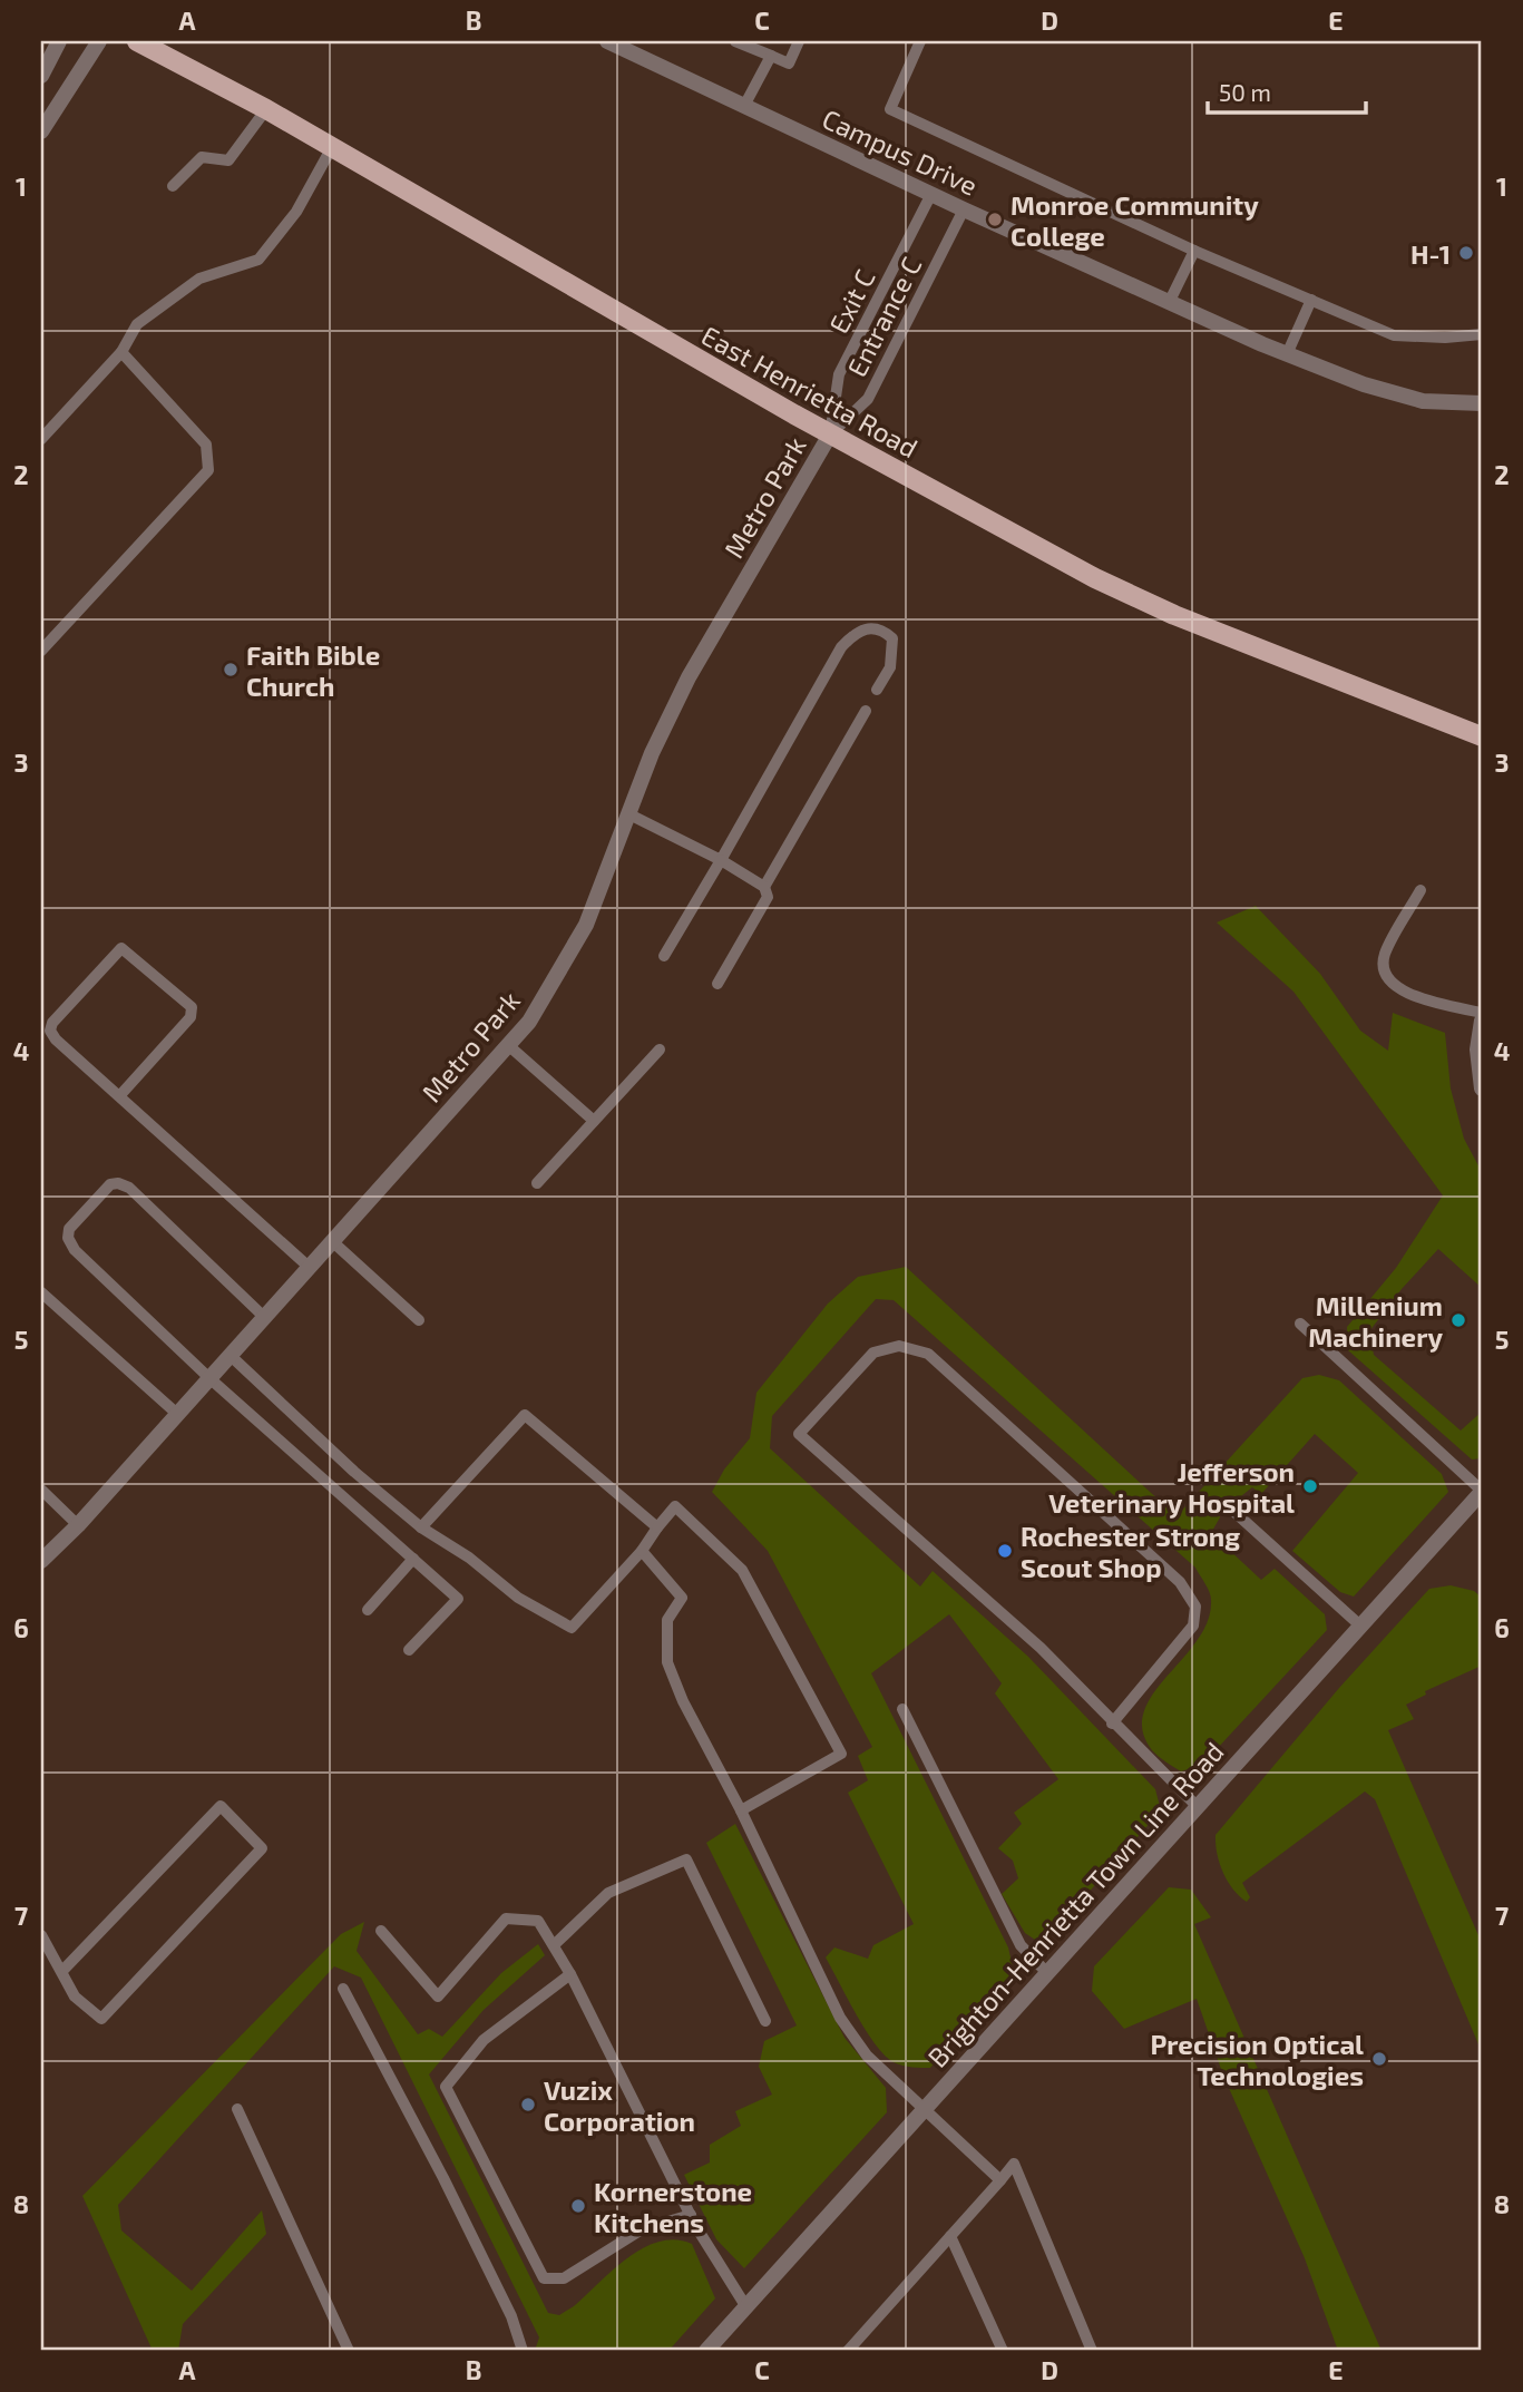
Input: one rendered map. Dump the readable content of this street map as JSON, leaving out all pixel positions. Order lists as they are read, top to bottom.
{
  "streets": {
    "main road": ["East Henrietta Road"],
    "street": ["Campus Drive", "Metro Park", "Brighton-Henrietta Town Line Road"],
    "lane": ["Exit C", "Entrance C"]
  },
  "crossings": [
    ["Campus Drive", "Exit C"],
    ["Campus Drive", "Entrance C"],
    ["Exit C", "Entrance C"],
    ["Exit C", "East Henrietta Road"],
    ["Exit C", "Metro Park"],
    ["Entrance C", "East Henrietta Road"],
    ["Entrance C", "Metro Park"],
    ["East Henrietta Road", "Metro Park"]
  ],
  "places": [
    "Monroe Community College",
    "H-1",
    "Faith Bible Church",
    "Millenium Machinery",
    "Jefferson Veterinary Hospital",
    "Rochester Strong Scout Shop",
    "Precision Optical Technologies",
    "Vuzix Corporation",
    "Kornerstone Kitchens"
  ],
  "scale_bar": "50 m",
  "grid": {
    "columns": [
      "A",
      "B",
      "C",
      "D",
      "E"
    ],
    "rows": [
      "1",
      "2",
      "3",
      "4",
      "5",
      "6",
      "7",
      "8"
    ]
  }
}
